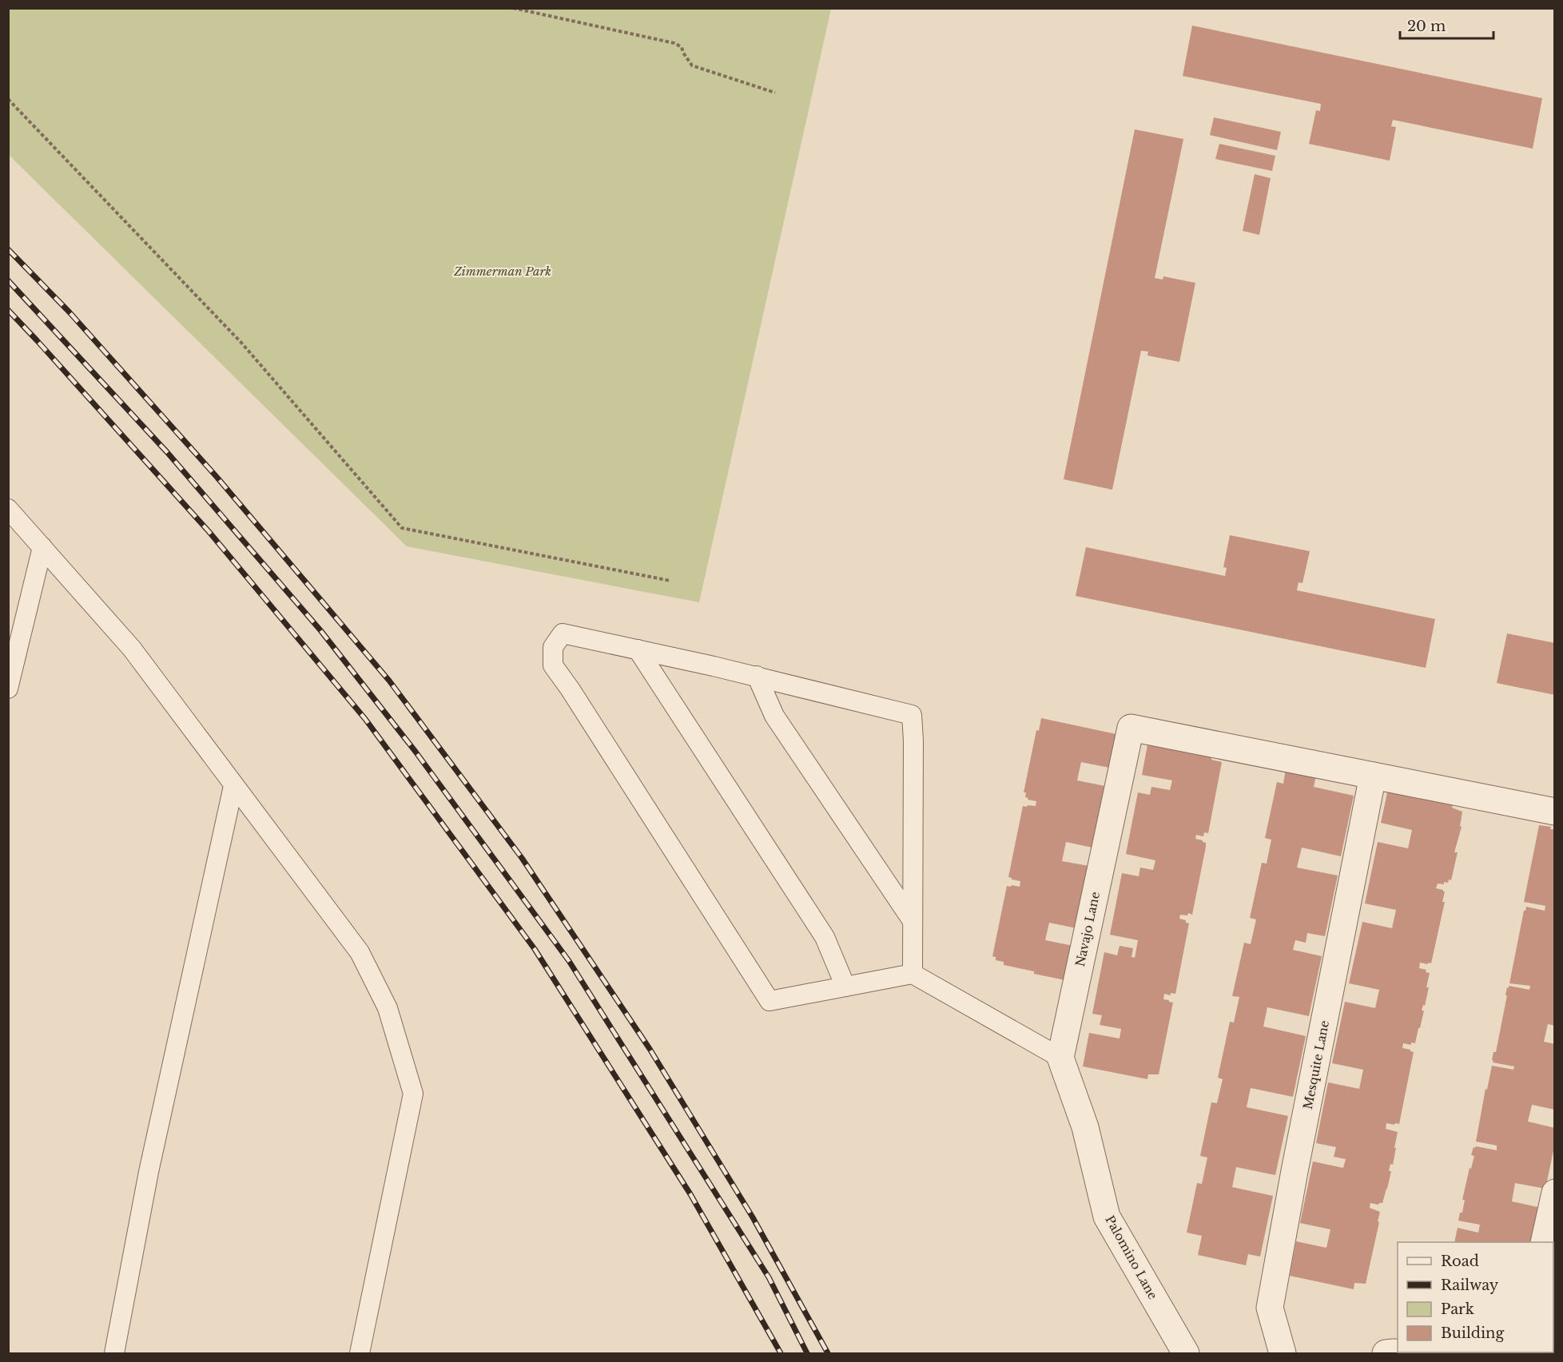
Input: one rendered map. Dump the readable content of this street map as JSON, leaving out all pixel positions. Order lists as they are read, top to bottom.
{
  "streets": {
    "street": ["Navajo Lane", "Mesquite Lane", "Palomino Lane"]
  },
  "crossings": [
    ["Navajo Lane", "Mesquite Lane"],
    ["Navajo Lane", "Palomino Lane"]
  ],
  "parks": ["Zimmerman Park"],
  "legend": [
    "Road",
    "Railway",
    "Park",
    "Building"
  ],
  "scale_bar": "20 m"
}
